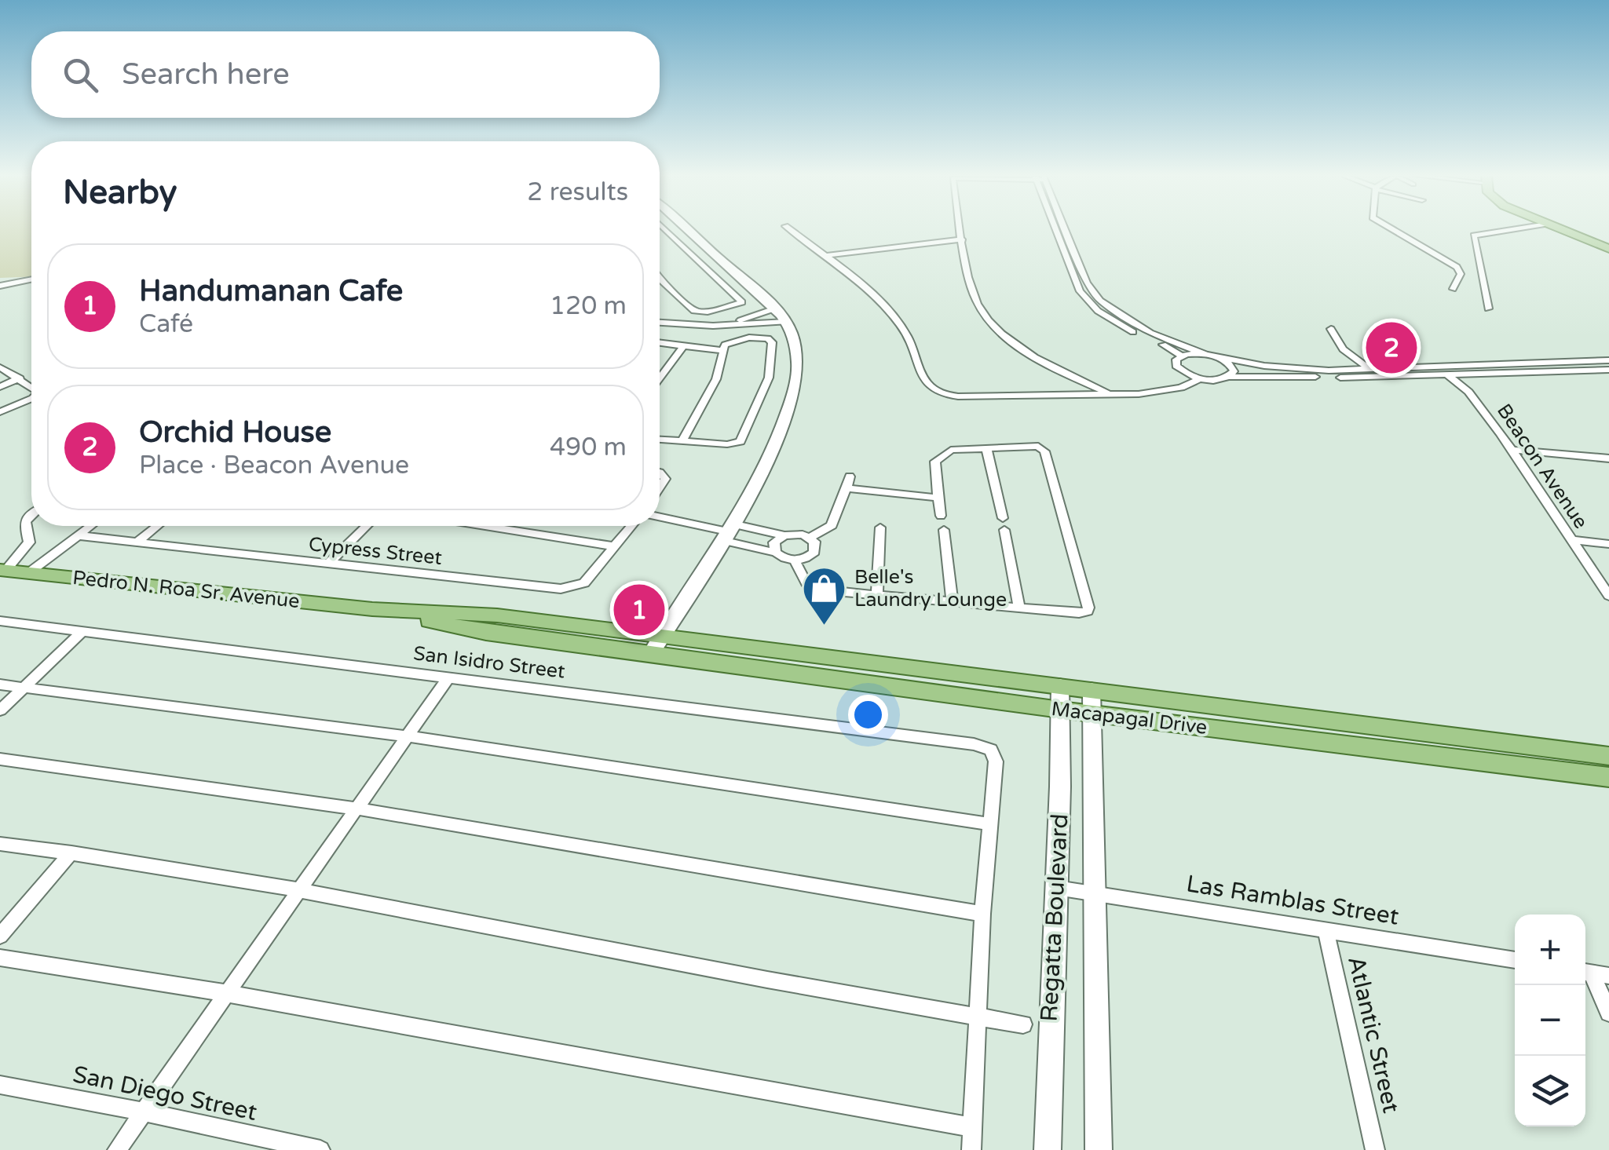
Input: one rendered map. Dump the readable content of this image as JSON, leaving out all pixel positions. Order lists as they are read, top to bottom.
{
  "streets": {
    "main road": ["Pedro N. Roa Sr. Avenue", "Macapagal Drive"],
    "street": [
      "Beacon Avenue",
      "Cypress Street",
      "San Isidro Street",
      "Las Ramblas Street",
      "Regatta Boulevard",
      "Atlantic Street",
      "San Diego Street"
    ]
  },
  "crossings": [
    ["Pedro N. Roa Sr. Avenue", "Macapagal Drive"],
    ["Macapagal Drive", "Regatta Boulevard"],
    ["Las Ramblas Street", "Regatta Boulevard"],
    ["Las Ramblas Street", "Atlantic Street"]
  ],
  "places": {
    "shop": ["Belle's Laundry Lounge"]
  },
  "page": {
    "search": "Search here",
    "heading": ["Nearby", "2 results"],
    "list": [
      {
        "mark": "1",
        "name": "Handumanan Cafe",
        "note": "Café",
        "value": "120 m"
      },
      {
        "mark": "2",
        "name": "Orchid House",
        "note": "Place · Beacon Avenue",
        "value": "490 m"
      }
    ],
    "pins": ["2", "1"],
    "map_buttons": ["+", "−"]
  }
}
